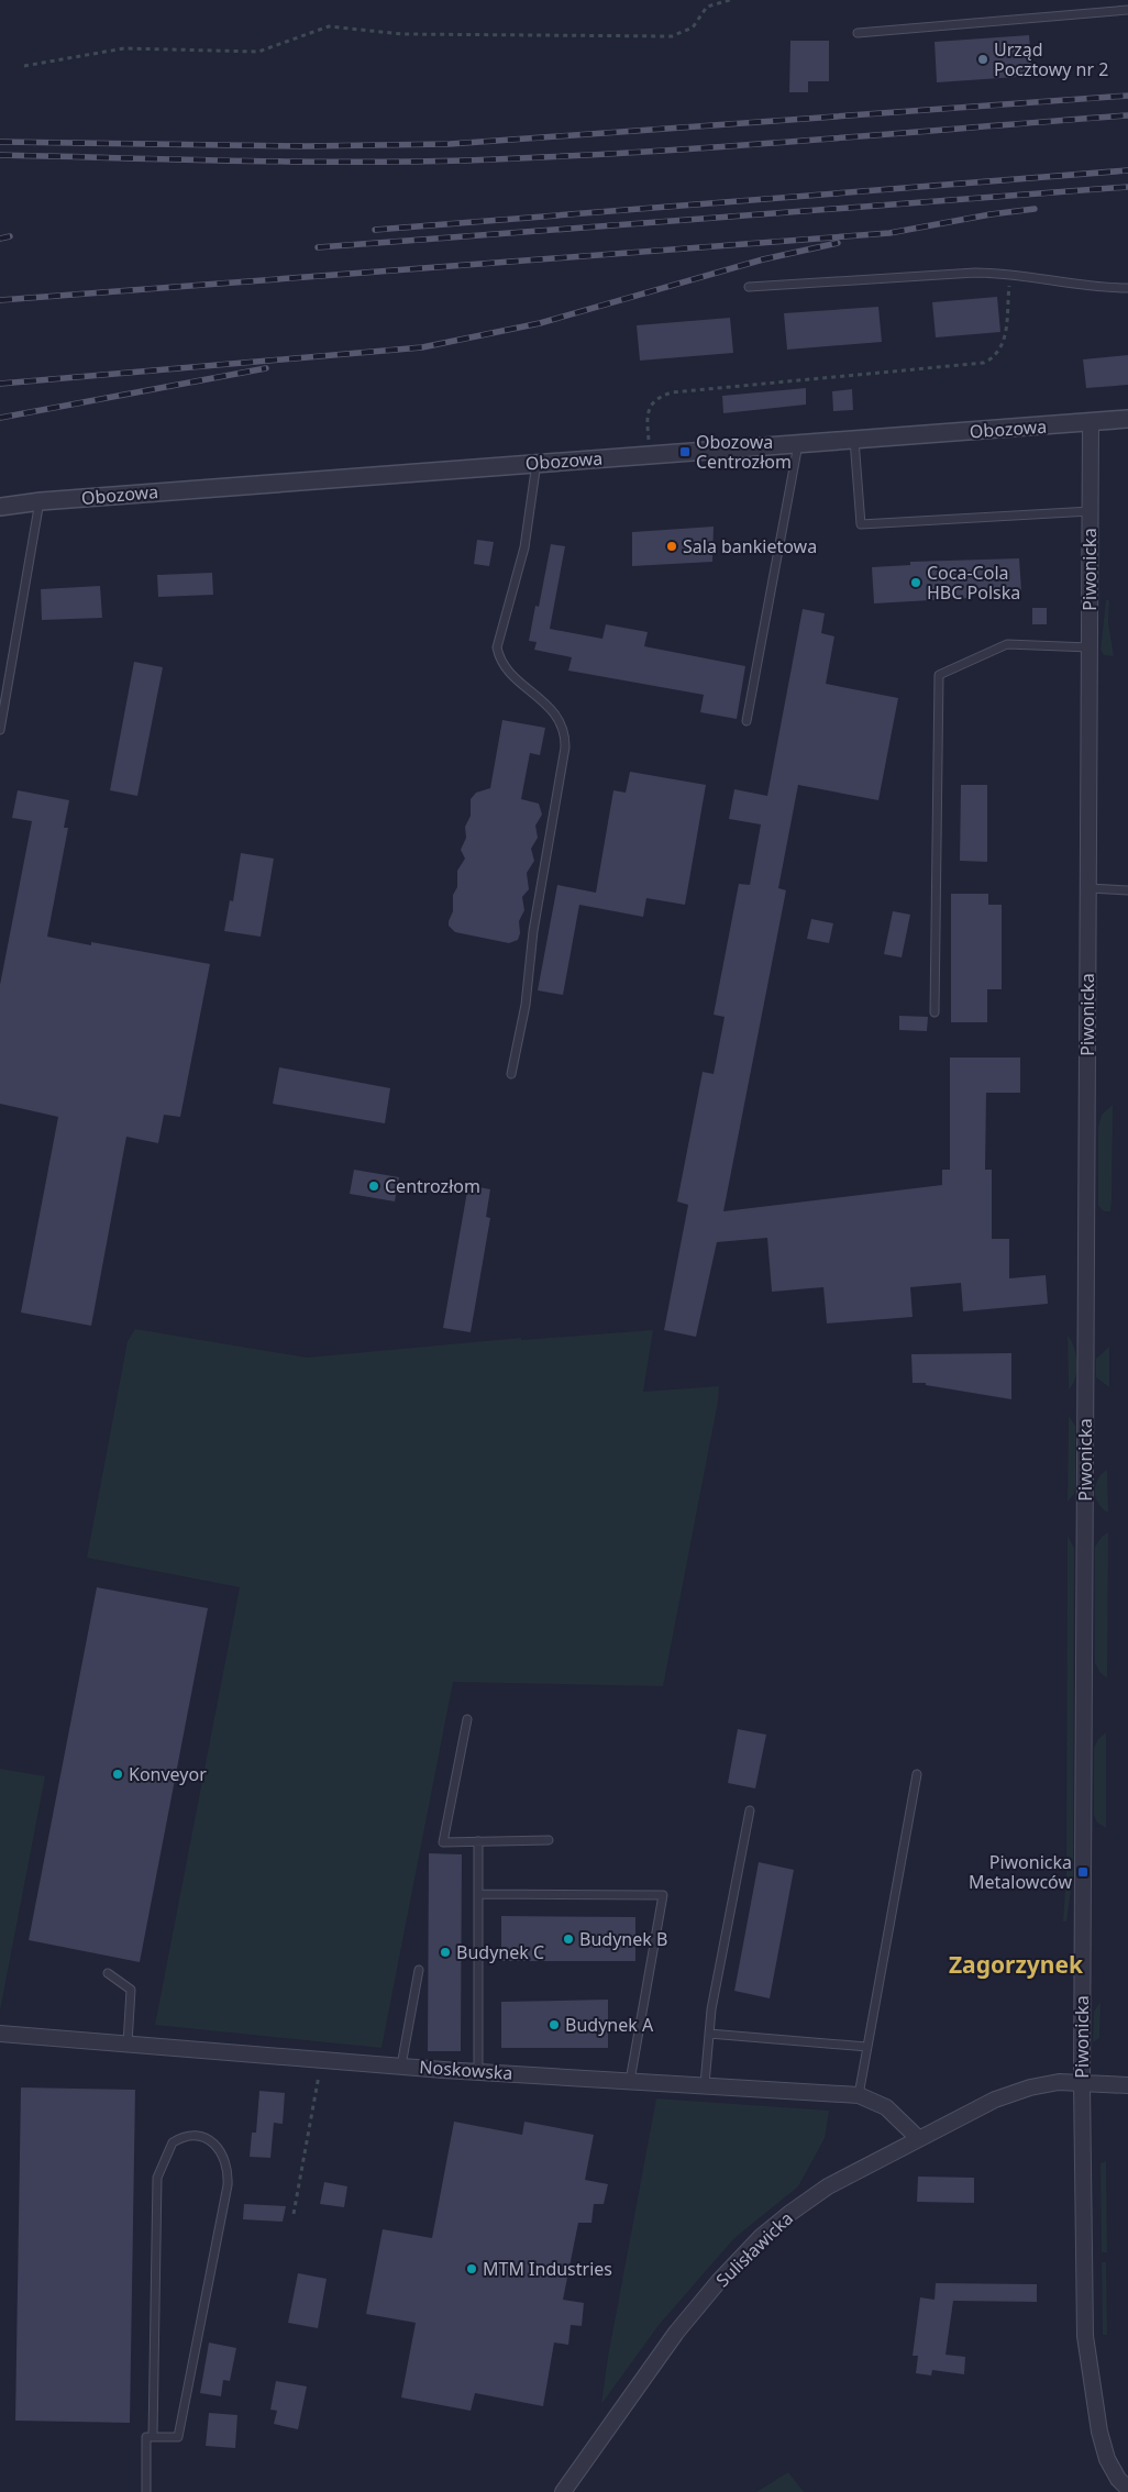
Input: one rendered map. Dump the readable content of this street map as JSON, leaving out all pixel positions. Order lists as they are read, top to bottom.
{
  "streets": {
    "street": [
      "Obozowa",
      "Piwonicka",
      "Noskowska",
      "Sulisławicka"
    ]
  },
  "crossings": [
    ["Obozowa", "Piwonicka"],
    ["Piwonicka", "Sulisławicka"],
    ["Noskowska", "Sulisławicka"]
  ],
  "districts": ["Zagorzynek"],
  "places": {
    "other": [
      "Urząd Pocztowy nr 2",
      "Sala bankietowa",
      "Coca-Cola HBC Polska",
      "Centrozłom",
      "Konveyor",
      "Budynek B",
      "Budynek C",
      "Budynek A",
      "MTM Industries"
    ],
    "transit": ["Obozowa Centrozłom", "Piwonicka Metalowców"]
  }
}
